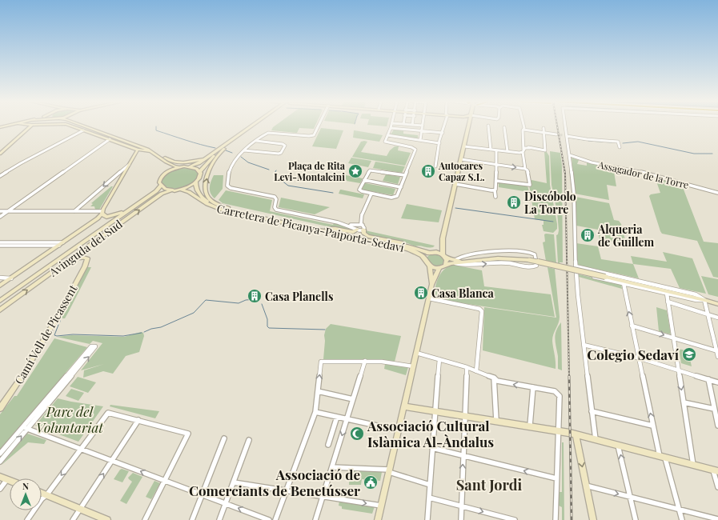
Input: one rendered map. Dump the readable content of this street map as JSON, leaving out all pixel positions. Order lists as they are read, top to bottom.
{
  "streets": {
    "main road": ["Carretera de Picanya-Paiporta-Sedaví", "Avinguda del Sud", "Camí Vell de Picassent"],
    "street": ["Assagador de la Torre"]
  },
  "crossings": [
    ["Avinguda del Sud", "Camí Vell de Picassent"]
  ],
  "districts": ["Sant Jordi"],
  "parks": ["Parc del Voluntariat"],
  "places": {
    "place": ["Plaça de Rita Levi-Montalcini"],
    "building": [
      "Autocares Capaz S.L.",
      "Discóbolo La Torre",
      "Alqueria de Guillem",
      "Casa Blanca",
      "Casa Planells"
    ],
    "school or university": ["Colegio Sedaví"],
    "mosque": ["Associació Cultural Islàmica Al-Àndalus"],
    "public building": ["Associació de Comerciants de Benetússer"]
  },
  "north": "top"
}
